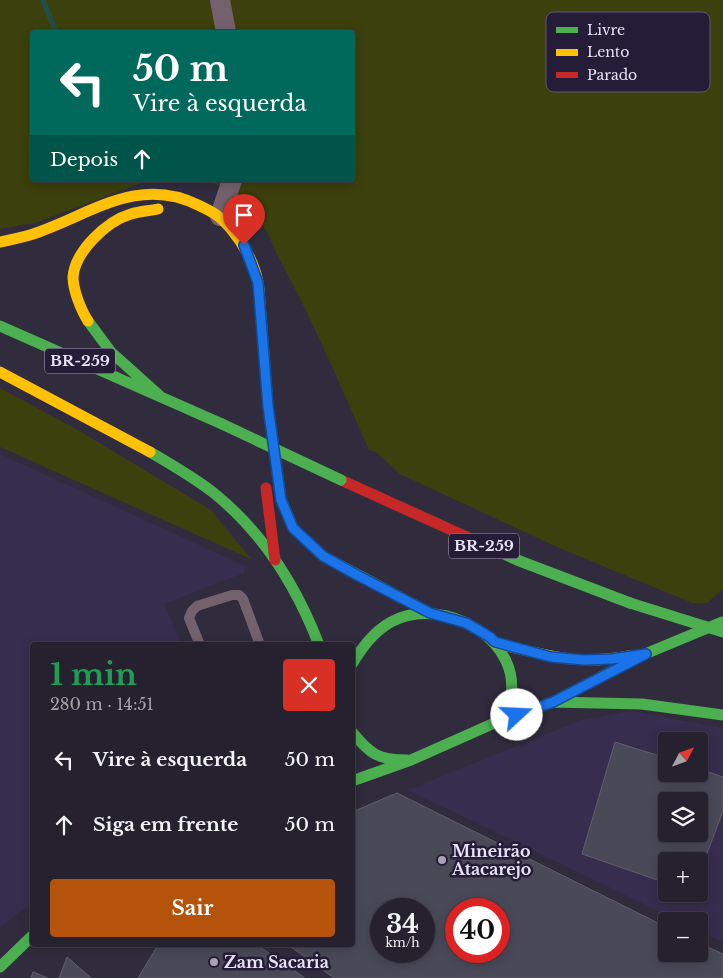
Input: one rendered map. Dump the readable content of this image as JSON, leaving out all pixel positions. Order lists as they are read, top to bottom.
{
  "streets": {
    "main road": ["BR-259"]
  },
  "places": ["Mineirão Atacarejo", "Zam Sacaria"],
  "legend": ["Livre", "Lento", "Parado"],
  "north": "top right",
  "page": {
    "turn": ["50 m", "Vire à esquerda"],
    "then": "Depois",
    "heading": ["1 min", "280 m · 14:51"],
    "list": [
      {
        "name": "Vire à esquerda",
        "value": "50 m"
      },
      {
        "name": "Siga em frente",
        "value": "50 m"
      }
    ],
    "map_buttons": ["+", "−"],
    "buttons": "Sair",
    "speed": "34 km/h",
    "limit": "40"
  }
}
